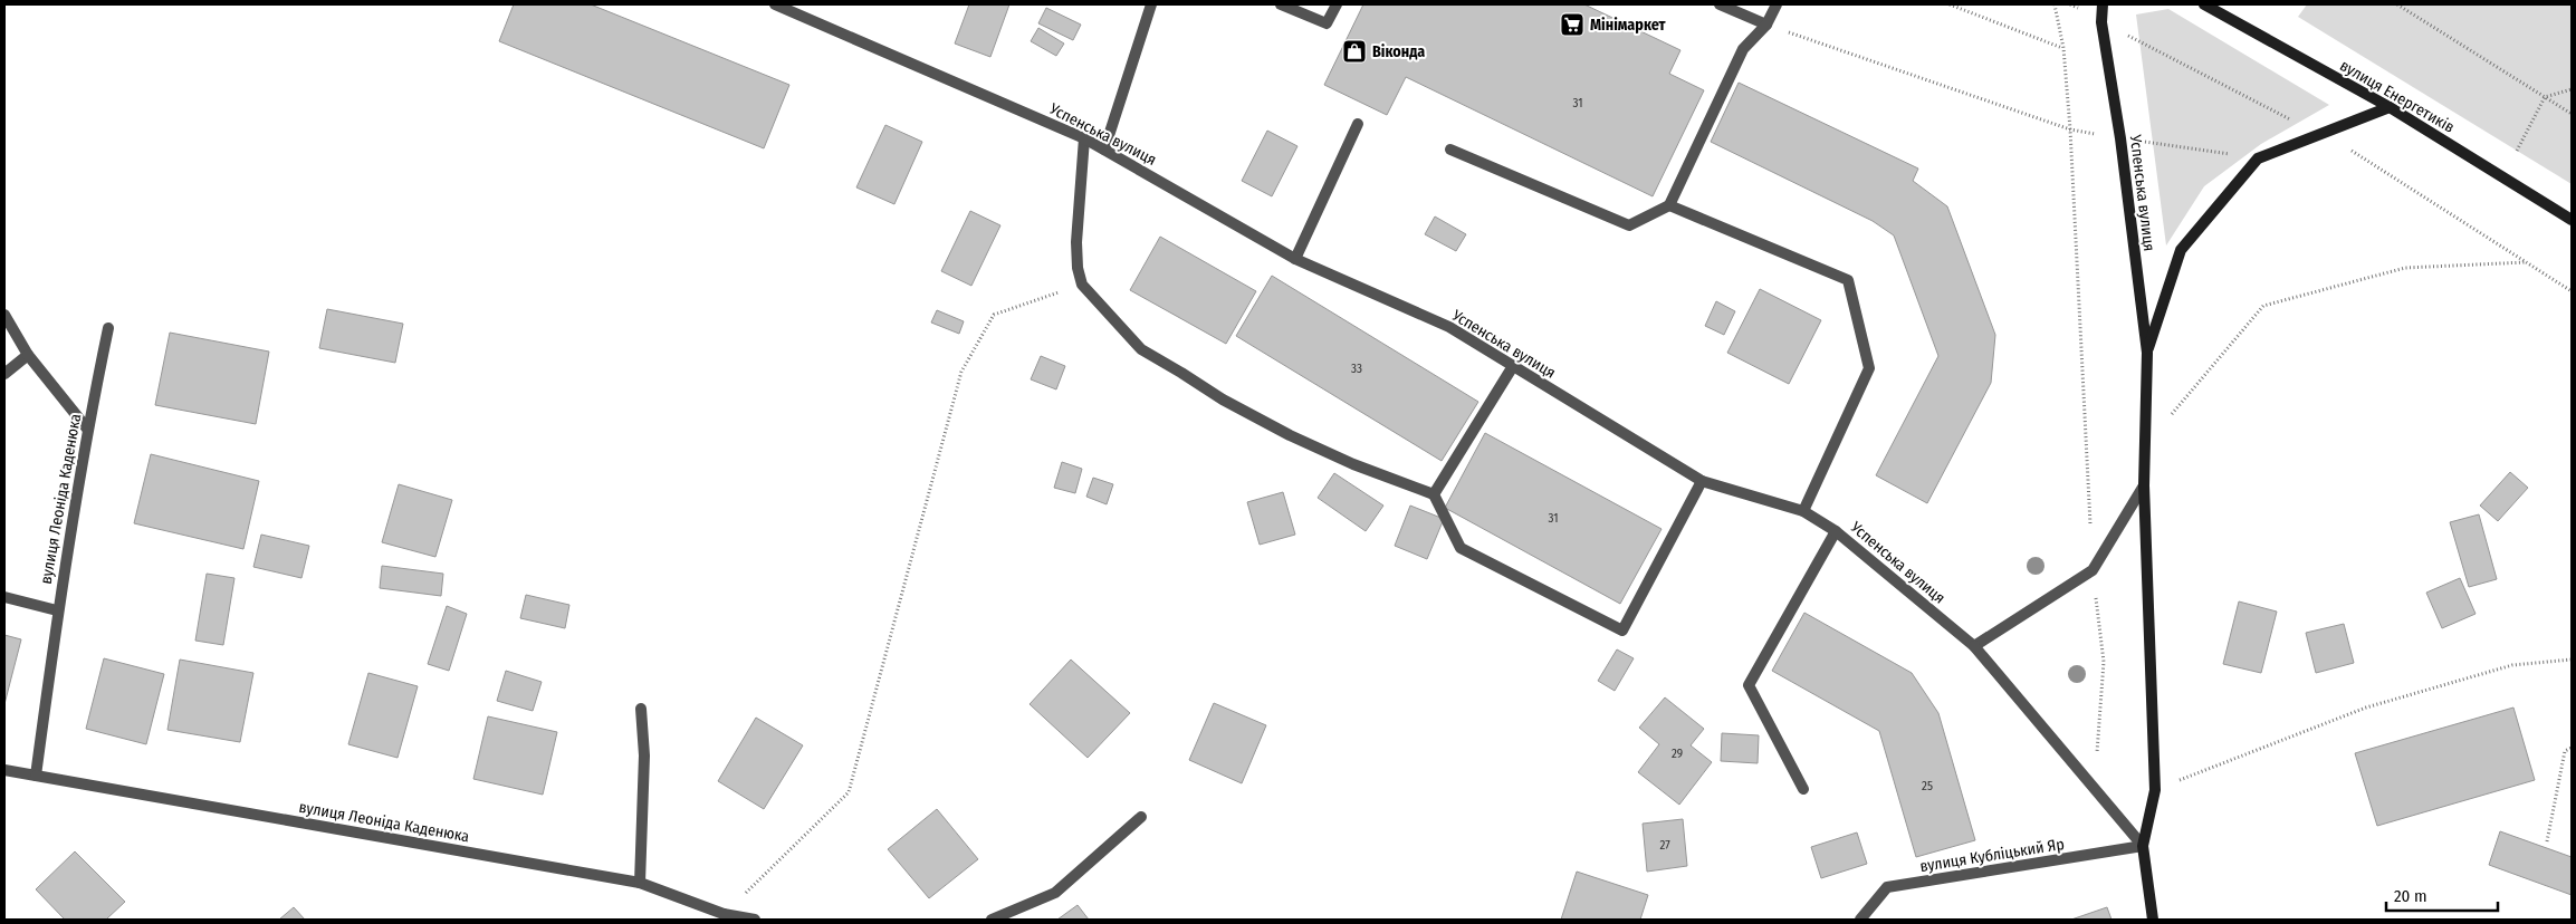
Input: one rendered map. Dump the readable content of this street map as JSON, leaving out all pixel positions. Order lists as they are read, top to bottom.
{
  "streets": {
    "street": [
      "вулиця Енергетиків",
      "Успенська вулиця",
      "вулиця Леоніда Каденюка",
      "вулиця Кубліцький Яр"
    ]
  },
  "crossings": [
    ["Успенська вулиця", "вулиця Кубліцький Яр"]
  ],
  "places": {
    "supermarket": ["Мінімаркет"],
    "shop": ["Віконда"]
  },
  "house_numbers": [
    "31",
    "33",
    "31",
    "29",
    "25",
    "27"
  ],
  "scale_bar": "20 m"
}
